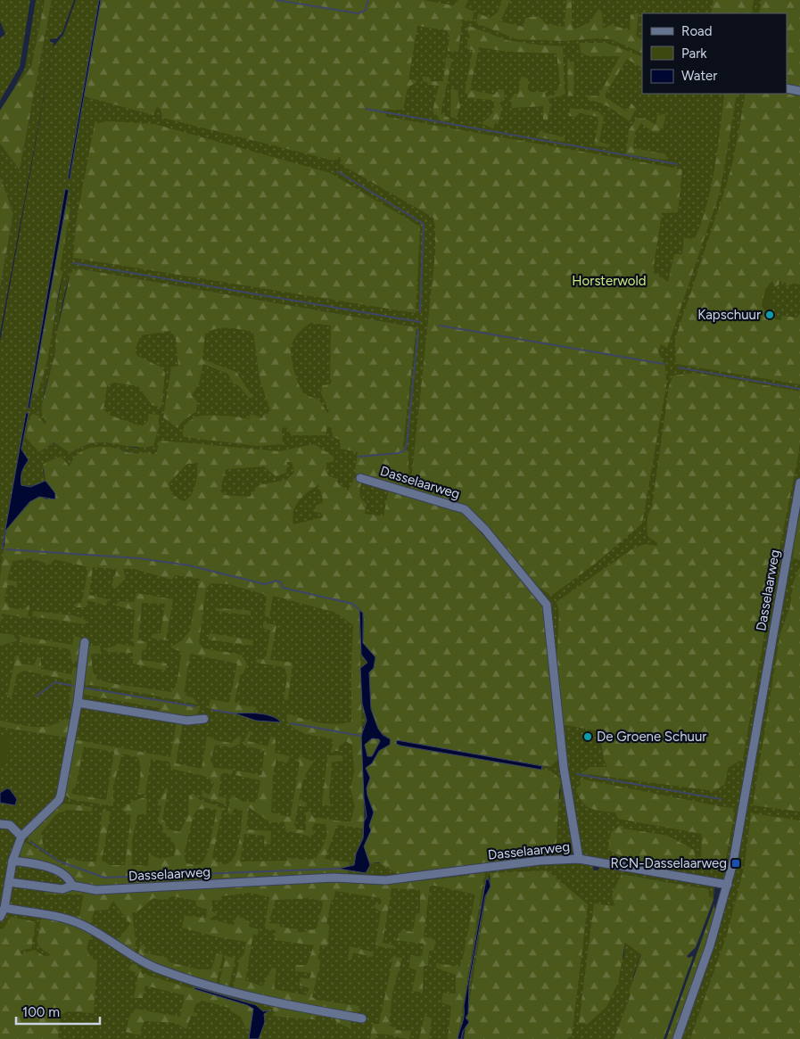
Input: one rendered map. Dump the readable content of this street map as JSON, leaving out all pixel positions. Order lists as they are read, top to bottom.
{
  "streets": {
    "street": ["Dasselaarweg"]
  },
  "parks": ["Horsterwold"],
  "places": {
    "other": ["Kapschuur", "De Groene Schuur"],
    "transit": ["RCN-Dasselaarweg"]
  },
  "legend": ["Road", "Park", "Water"],
  "scale_bar": "100 m"
}
